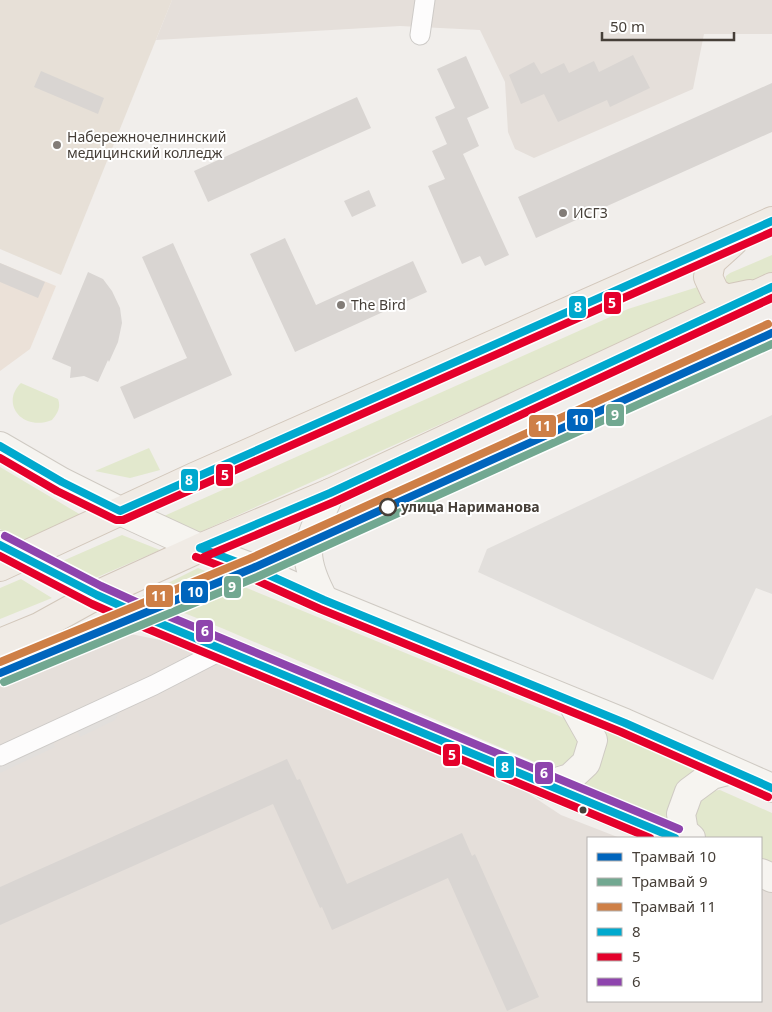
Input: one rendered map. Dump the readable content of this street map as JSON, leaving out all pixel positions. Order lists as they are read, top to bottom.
{
  "places": [
    "Набережночелнинский медицинский колледж",
    "ИСГЗ",
    "The Bird",
    "улица Нариманова"
  ],
  "lines": [
    "transit line 8",
    "transit line 5",
    "tram line 11",
    "tram line 10",
    "tram line 9",
    "transit line 6"
  ],
  "legend": [
    "Трамвай 10",
    "Трамвай 9",
    "Трамвай 11",
    "8",
    "5",
    "6"
  ],
  "scale_bar": "50 m"
}
